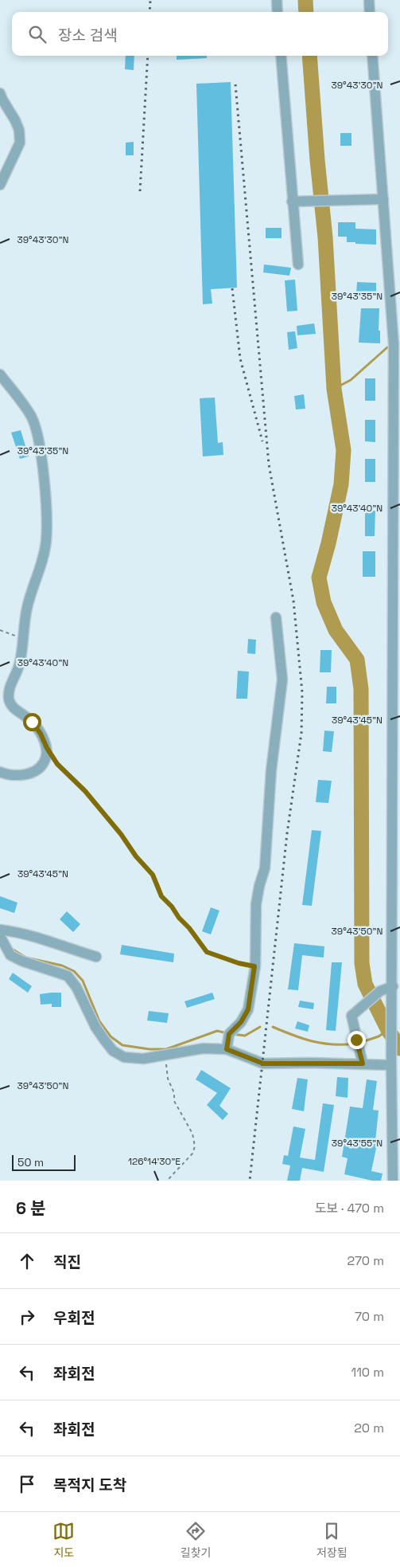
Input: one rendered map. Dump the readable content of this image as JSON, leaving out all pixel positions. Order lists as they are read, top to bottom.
{
  "scale_bar": "50 m",
  "page": {
    "search": "장소 검색",
    "scale": "50 m",
    "heading": ["6 분", "도보 · 470 m"],
    "list": [
      ["직진", "270 m"],
      ["우회전", "70 m"],
      ["좌회전", "110 m"],
      ["좌회전", "20 m"],
      "목적지 도착"
    ],
    "nav": ["지도", "길찾기", "저장됨"]
  },
  "coordinates": [
    "39°43'30\"N",
    "39°43'35\"N",
    "39°43'40\"N",
    "39°43'45\"N",
    "39°43'50\"N",
    "39°43'55\"N",
    "126°14'30\"E"
  ]
}
